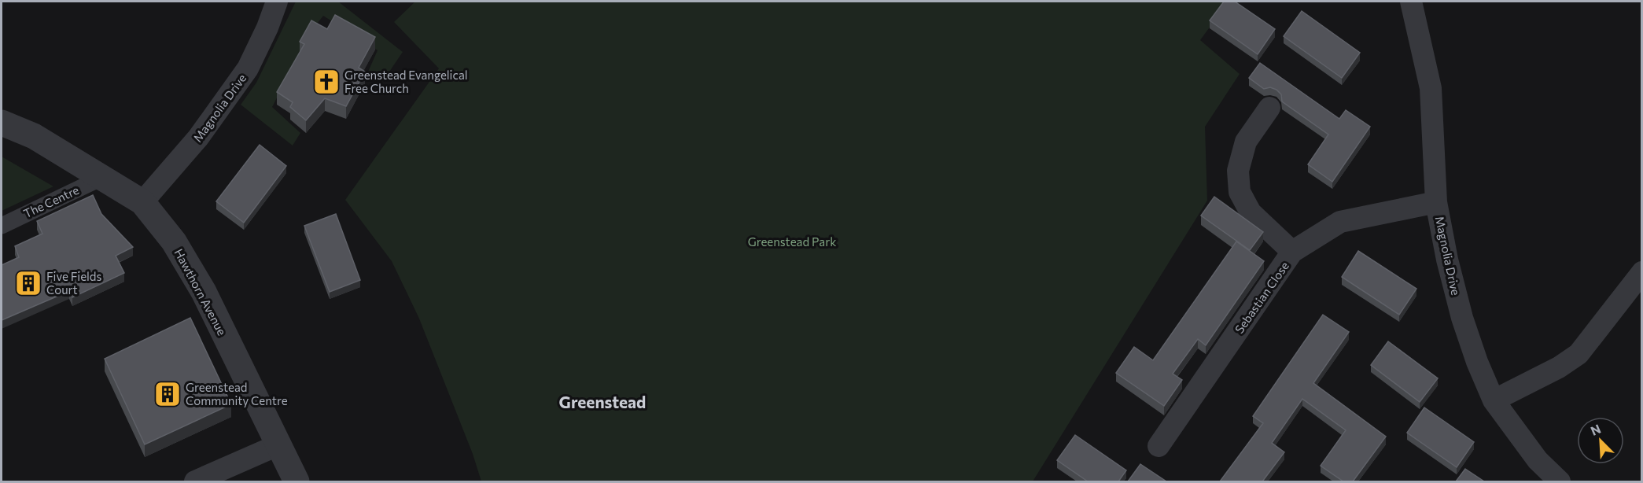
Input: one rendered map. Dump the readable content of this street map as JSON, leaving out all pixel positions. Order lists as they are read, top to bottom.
{
  "streets": {
    "street": [
      "Magnolia Drive",
      "The Centre",
      "Hawthorn Avenue",
      "Sebastian Close"
    ]
  },
  "crossings": [
    ["Magnolia Drive", "Hawthorn Avenue"],
    ["Magnolia Drive", "Sebastian Close"],
    ["The Centre", "Hawthorn Avenue"]
  ],
  "districts": ["Greenstead"],
  "parks": ["Greenstead Park"],
  "places": {
    "church": ["Greenstead Evangelical Free Church"],
    "building": ["Five Fields Court", "Greenstead Community Centre"]
  },
  "north": "top left"
}
